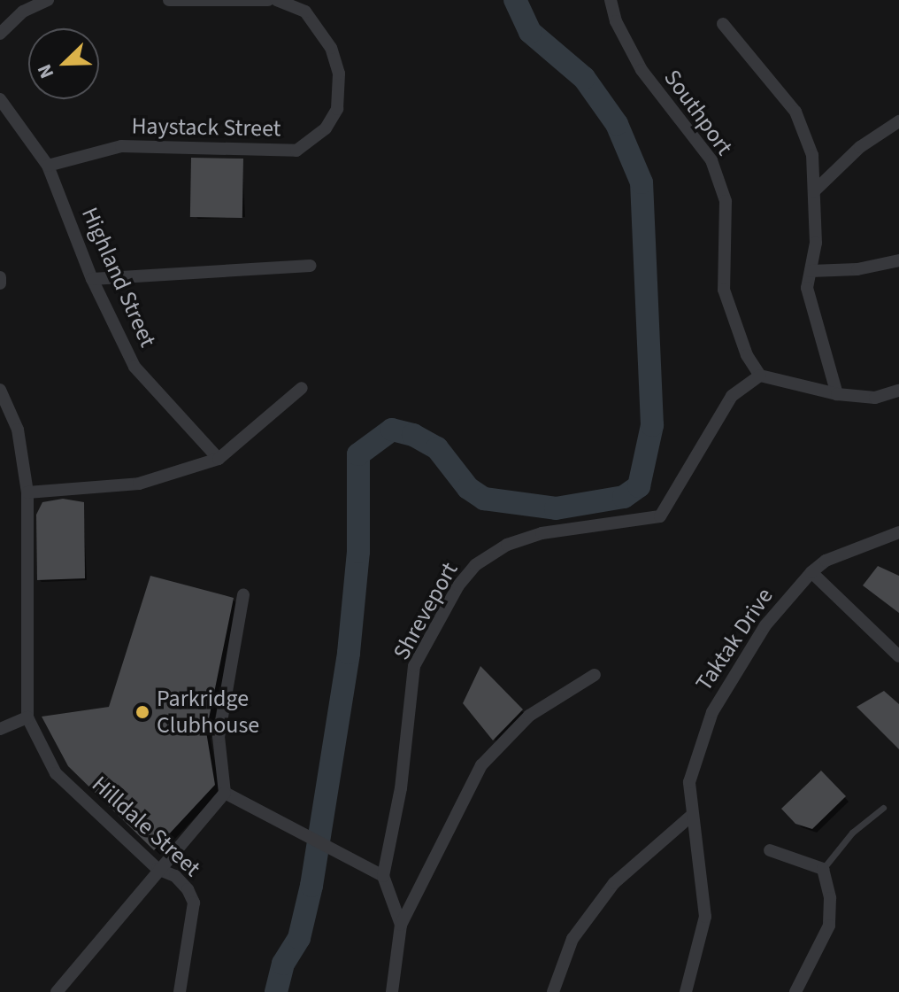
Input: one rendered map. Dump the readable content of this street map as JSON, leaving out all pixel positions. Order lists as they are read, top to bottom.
{
  "streets": {
    "street": [
      "Southport",
      "Haystack Street",
      "Highland Street",
      "Shreveport",
      "Taktak Drive",
      "Hilldale Street"
    ]
  },
  "crossings": [
    ["Southport", "Shreveport"],
    ["Haystack Street", "Highland Street"]
  ],
  "places": ["Parkridge Clubhouse"],
  "north": "bottom left"
}
